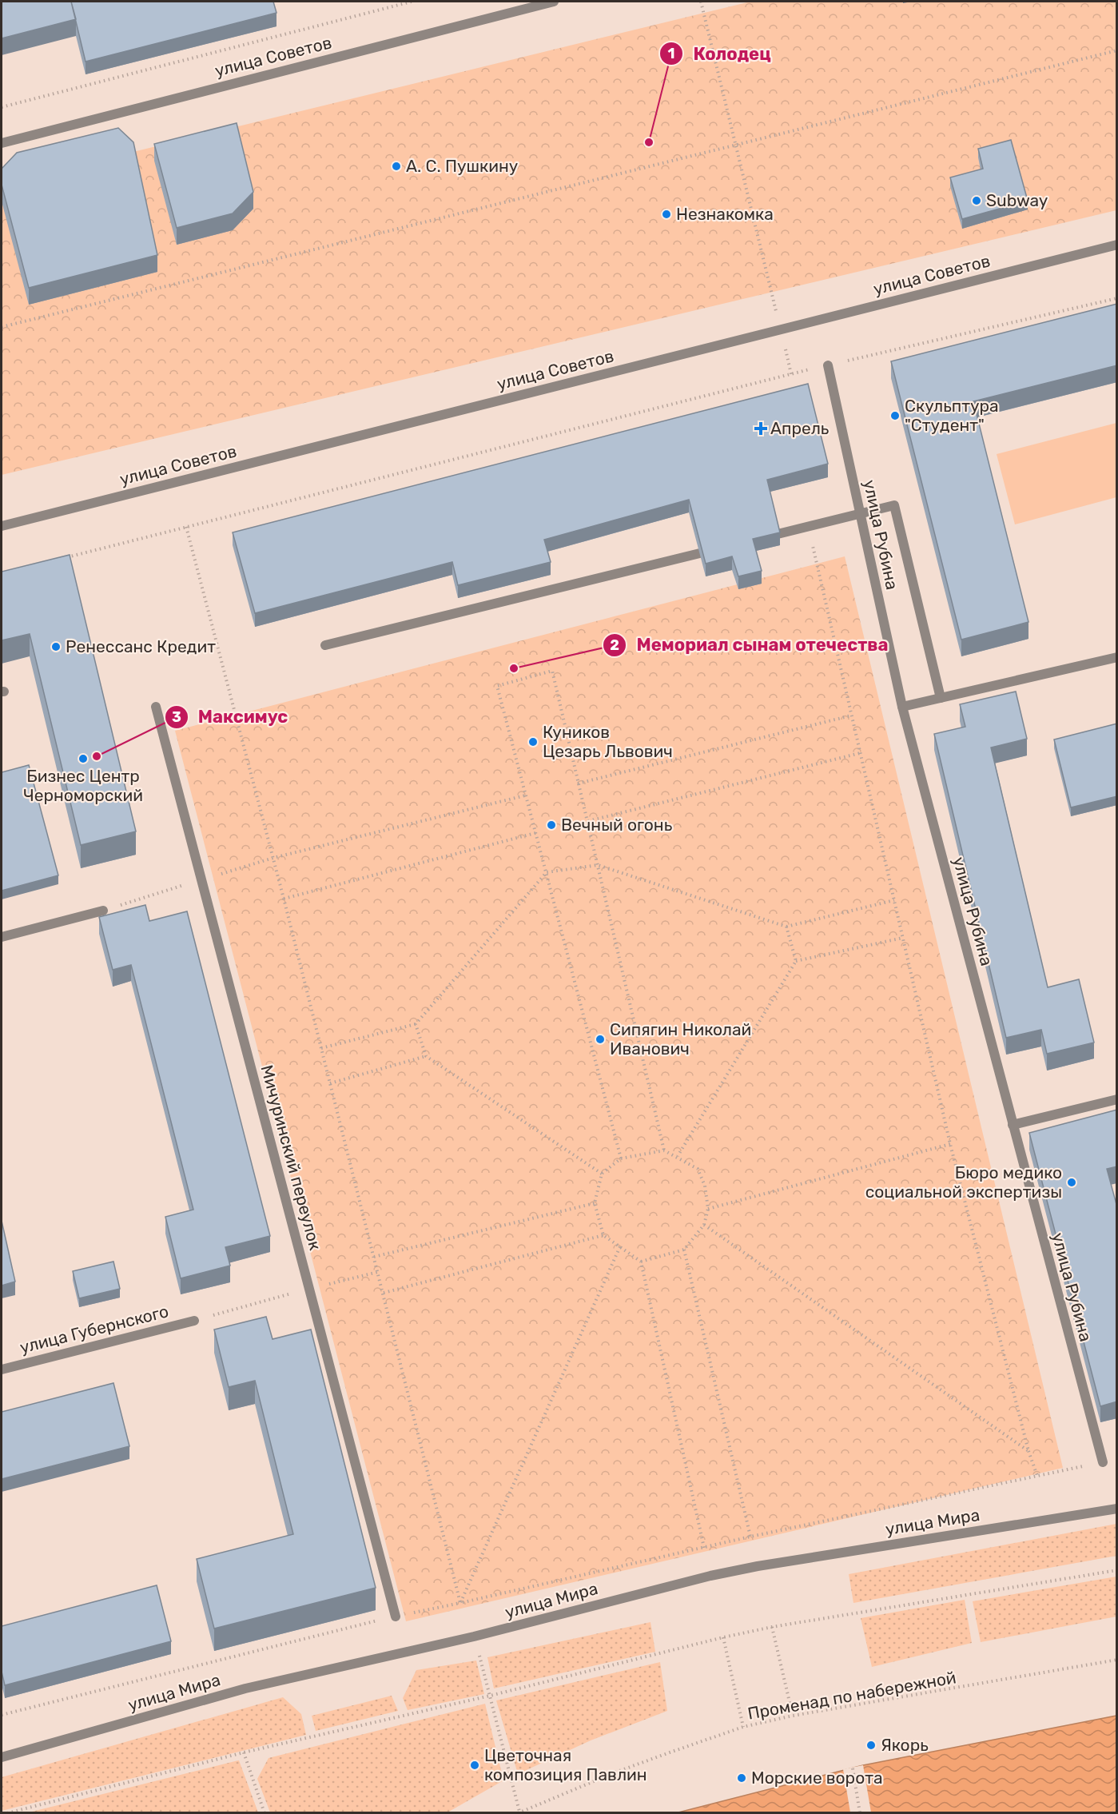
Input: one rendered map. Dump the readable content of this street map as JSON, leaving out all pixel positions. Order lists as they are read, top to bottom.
{
  "streets": {
    "street": [
      "улица Советов",
      "улица Рубина",
      "Мичуринский переулок",
      "улица Губернского",
      "улица Мира"
    ],
    "path": ["Променад по набережной"]
  },
  "places": {
    "other": [
      "Колодец",
      "А. С. Пушкину",
      "Subway",
      "Незнакомка",
      "Скульптура \"Студент\"",
      "Ренессанс Кредит",
      "Мемориал сынам отечества",
      "Куников Цезарь Львович",
      "Максимус",
      "Бизнес Центр Черноморский",
      "Вечный огонь",
      "Сипягин Николай Иванович",
      "Бюро медико социальной экспертизы",
      "Якорь",
      "Цветочная композиция Павлин",
      "Морские ворота"
    ],
    "health": ["Апрель"]
  }
}
